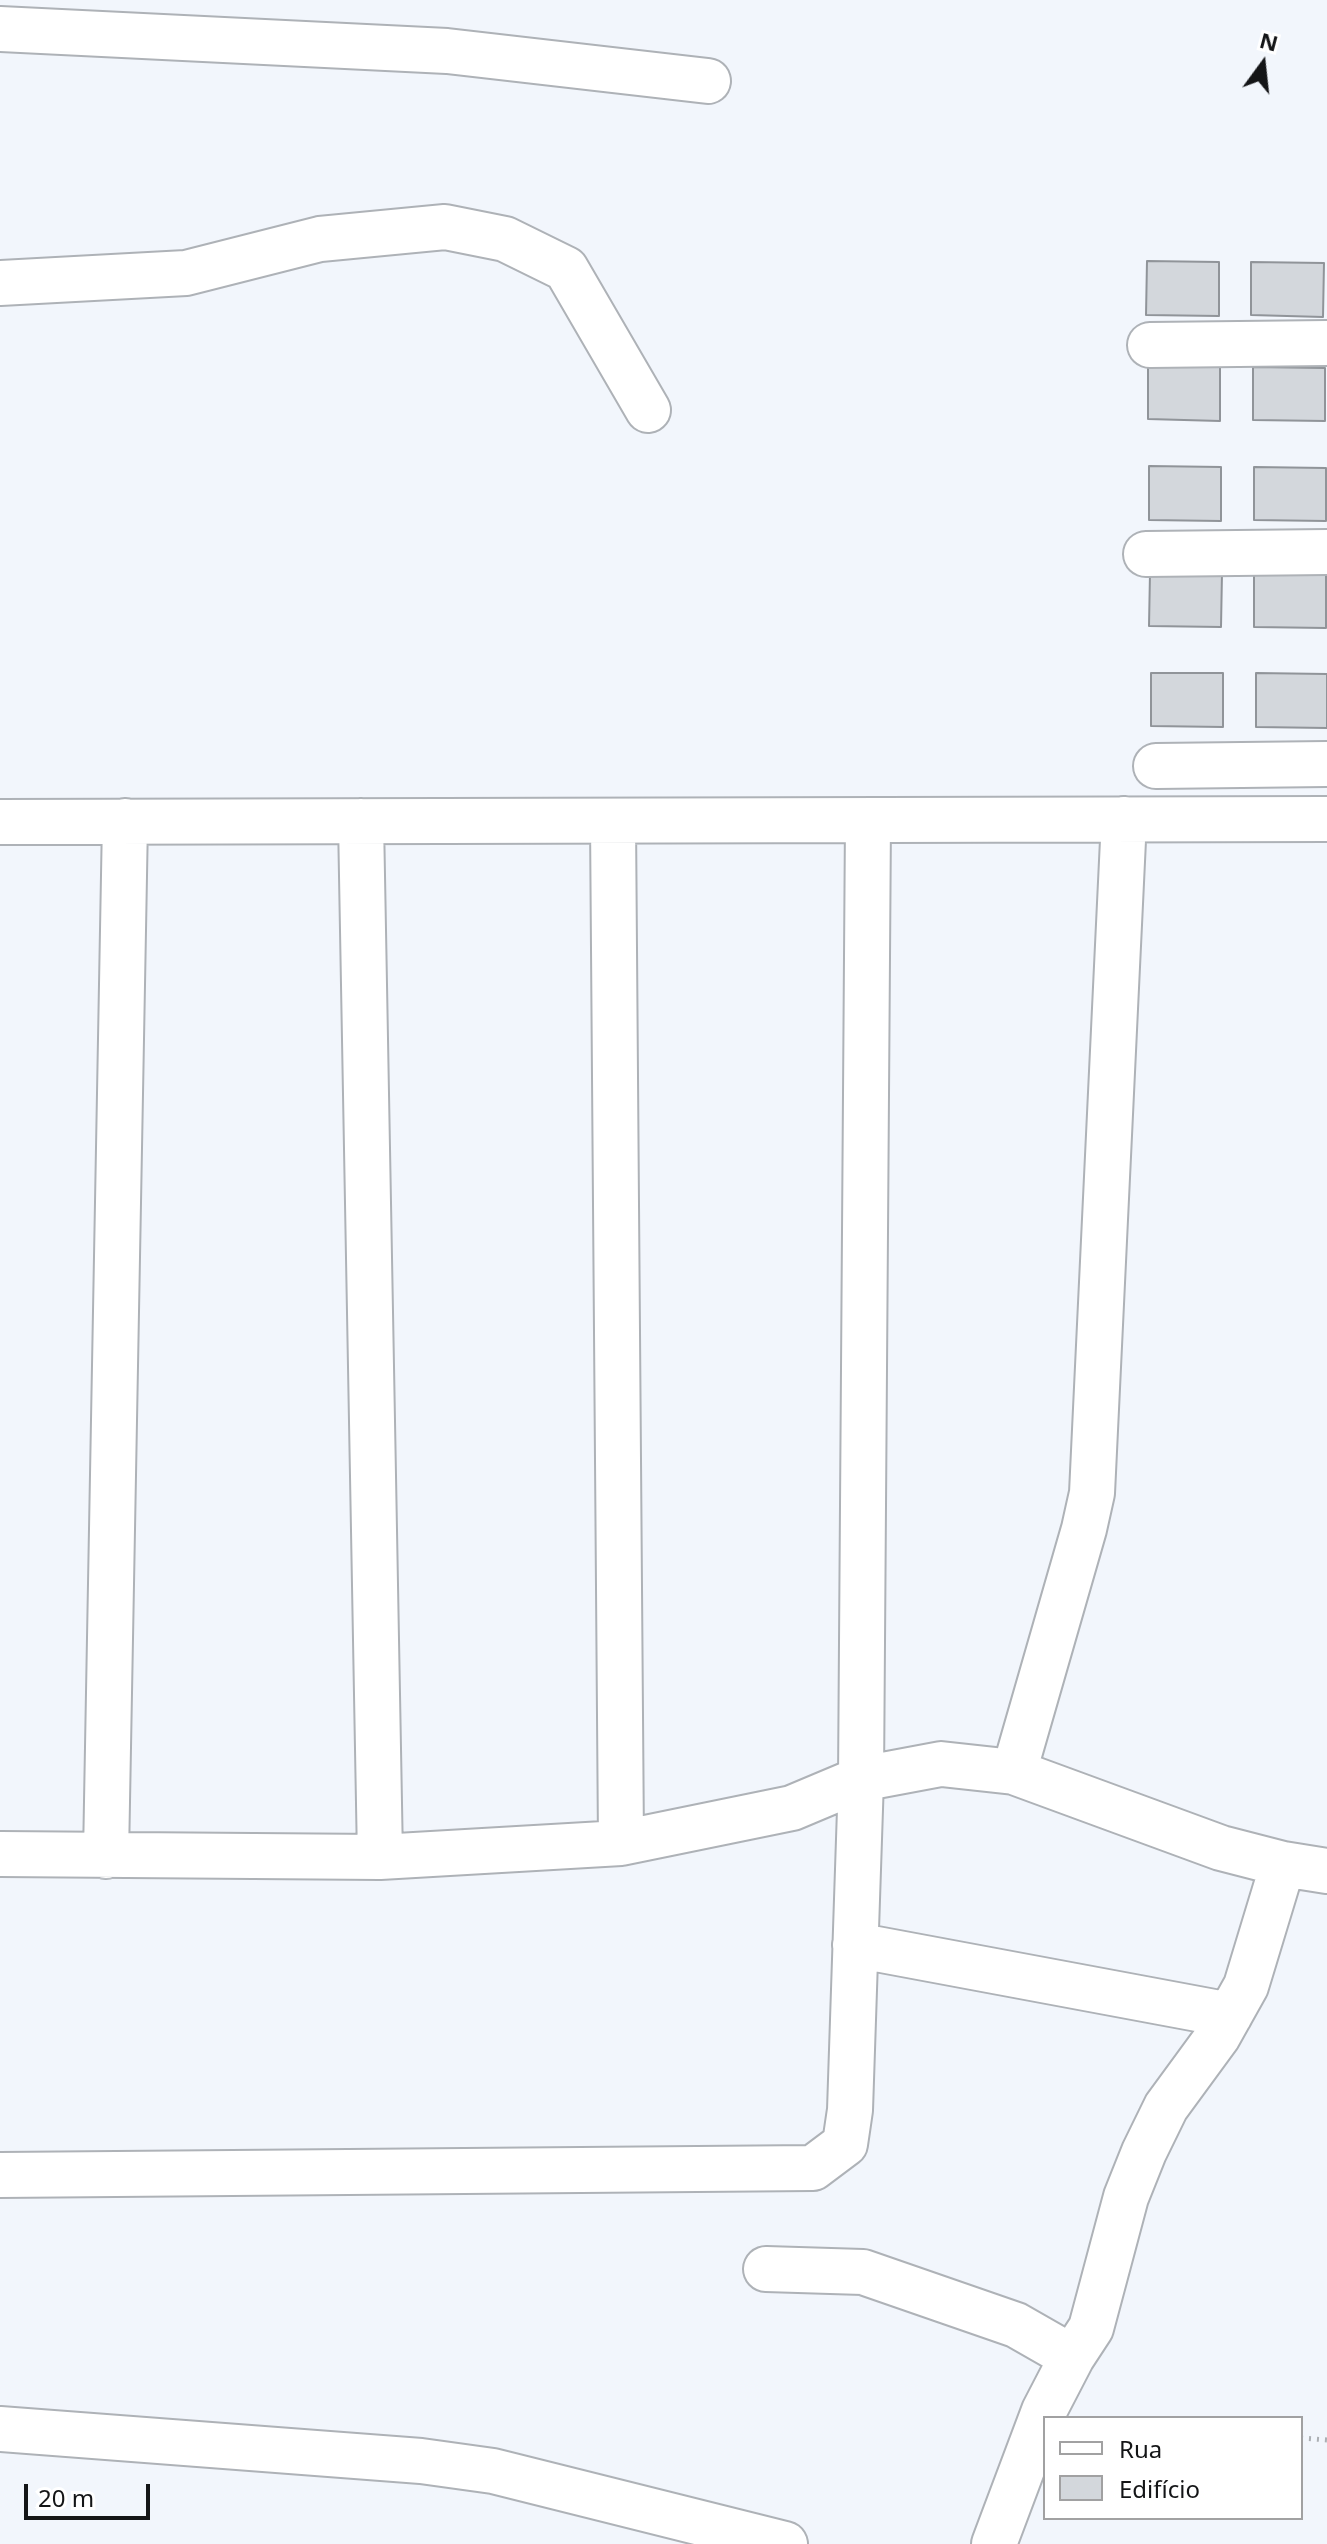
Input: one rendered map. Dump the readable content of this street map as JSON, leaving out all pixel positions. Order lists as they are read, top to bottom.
{
  "legend": ["Rua", "Edifício"],
  "scale_bar": "20 m",
  "north": "top"
}
